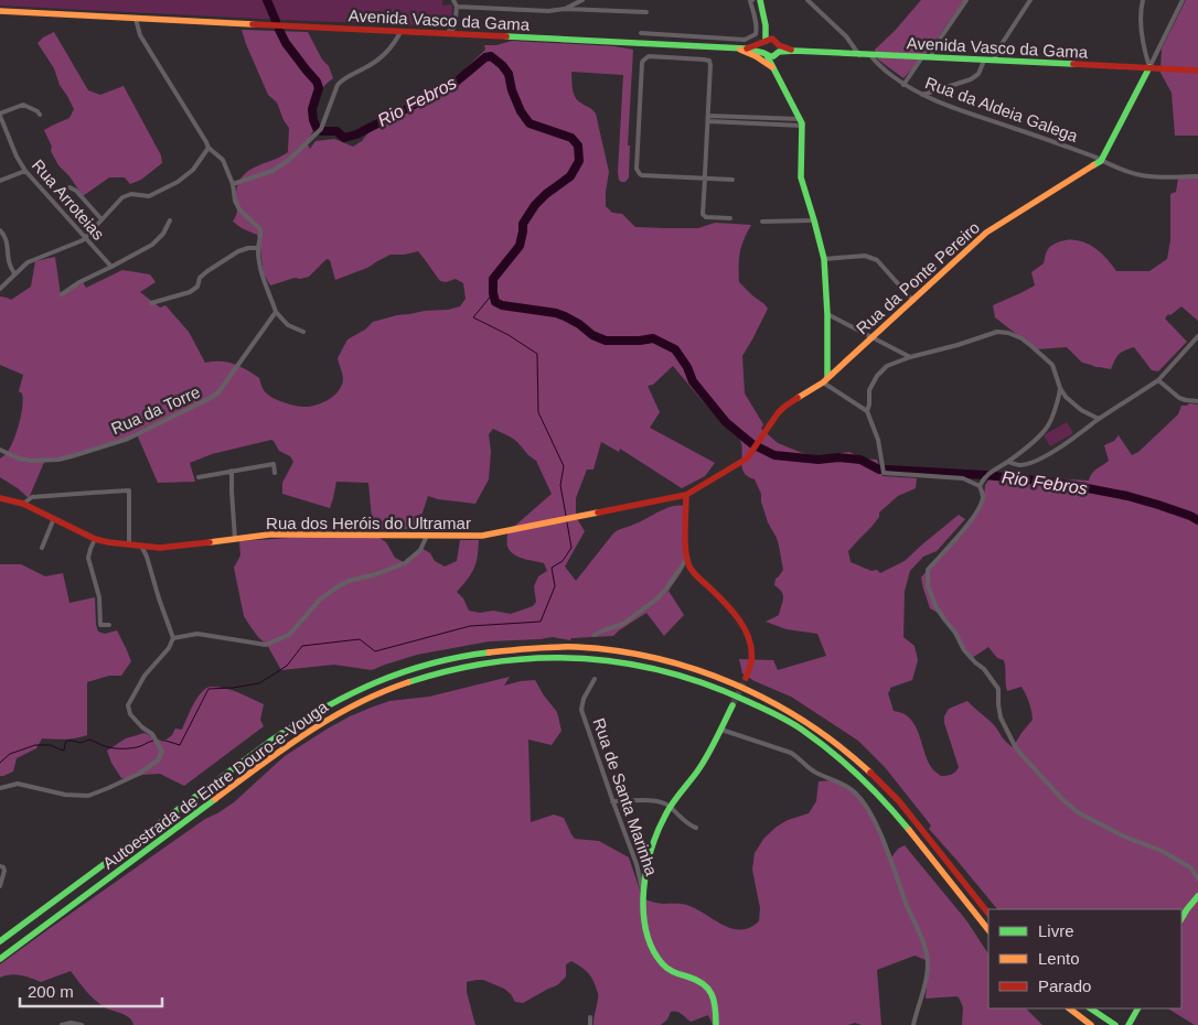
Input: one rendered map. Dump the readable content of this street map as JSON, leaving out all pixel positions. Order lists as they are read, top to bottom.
{
  "streets": {
    "main road": [
      "Avenida Vasco da Gama",
      "Rua da Ponte Pereiro",
      "Rua dos Heróis do Ultramar",
      "Autoestrada de Entre Douro-e-Vouga",
      "Rua de Santa Marinha"
    ],
    "street": ["Rua da Aldeia Galega", "Rua Arroteias", "Rua da Torre"]
  },
  "crossings": [
    ["Avenida Vasco da Gama", "Rua da Aldeia Galega"],
    ["Rua da Aldeia Galega", "Rua da Ponte Pereiro"],
    ["Rua da Ponte Pereiro", "Rua dos Heróis do Ultramar"]
  ],
  "water": ["Rio Febros"],
  "legend": ["Livre", "Lento", "Parado"],
  "scale_bar": "200 m"
}
